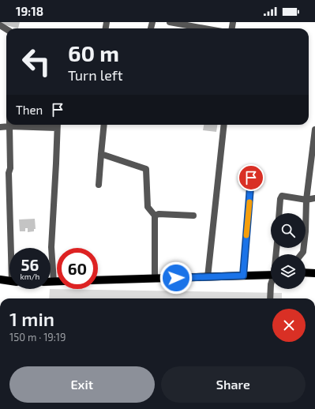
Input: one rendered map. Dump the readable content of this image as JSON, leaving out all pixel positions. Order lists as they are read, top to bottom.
{
  "page": {
    "status": "19:18",
    "turn": ["60 m", "Turn left"],
    "then": "Then",
    "speed": "56 km/h",
    "limit": "60",
    "heading": ["1 min", "150 m · 19:19"],
    "buttons": ["Exit", "Share"]
  }
}
